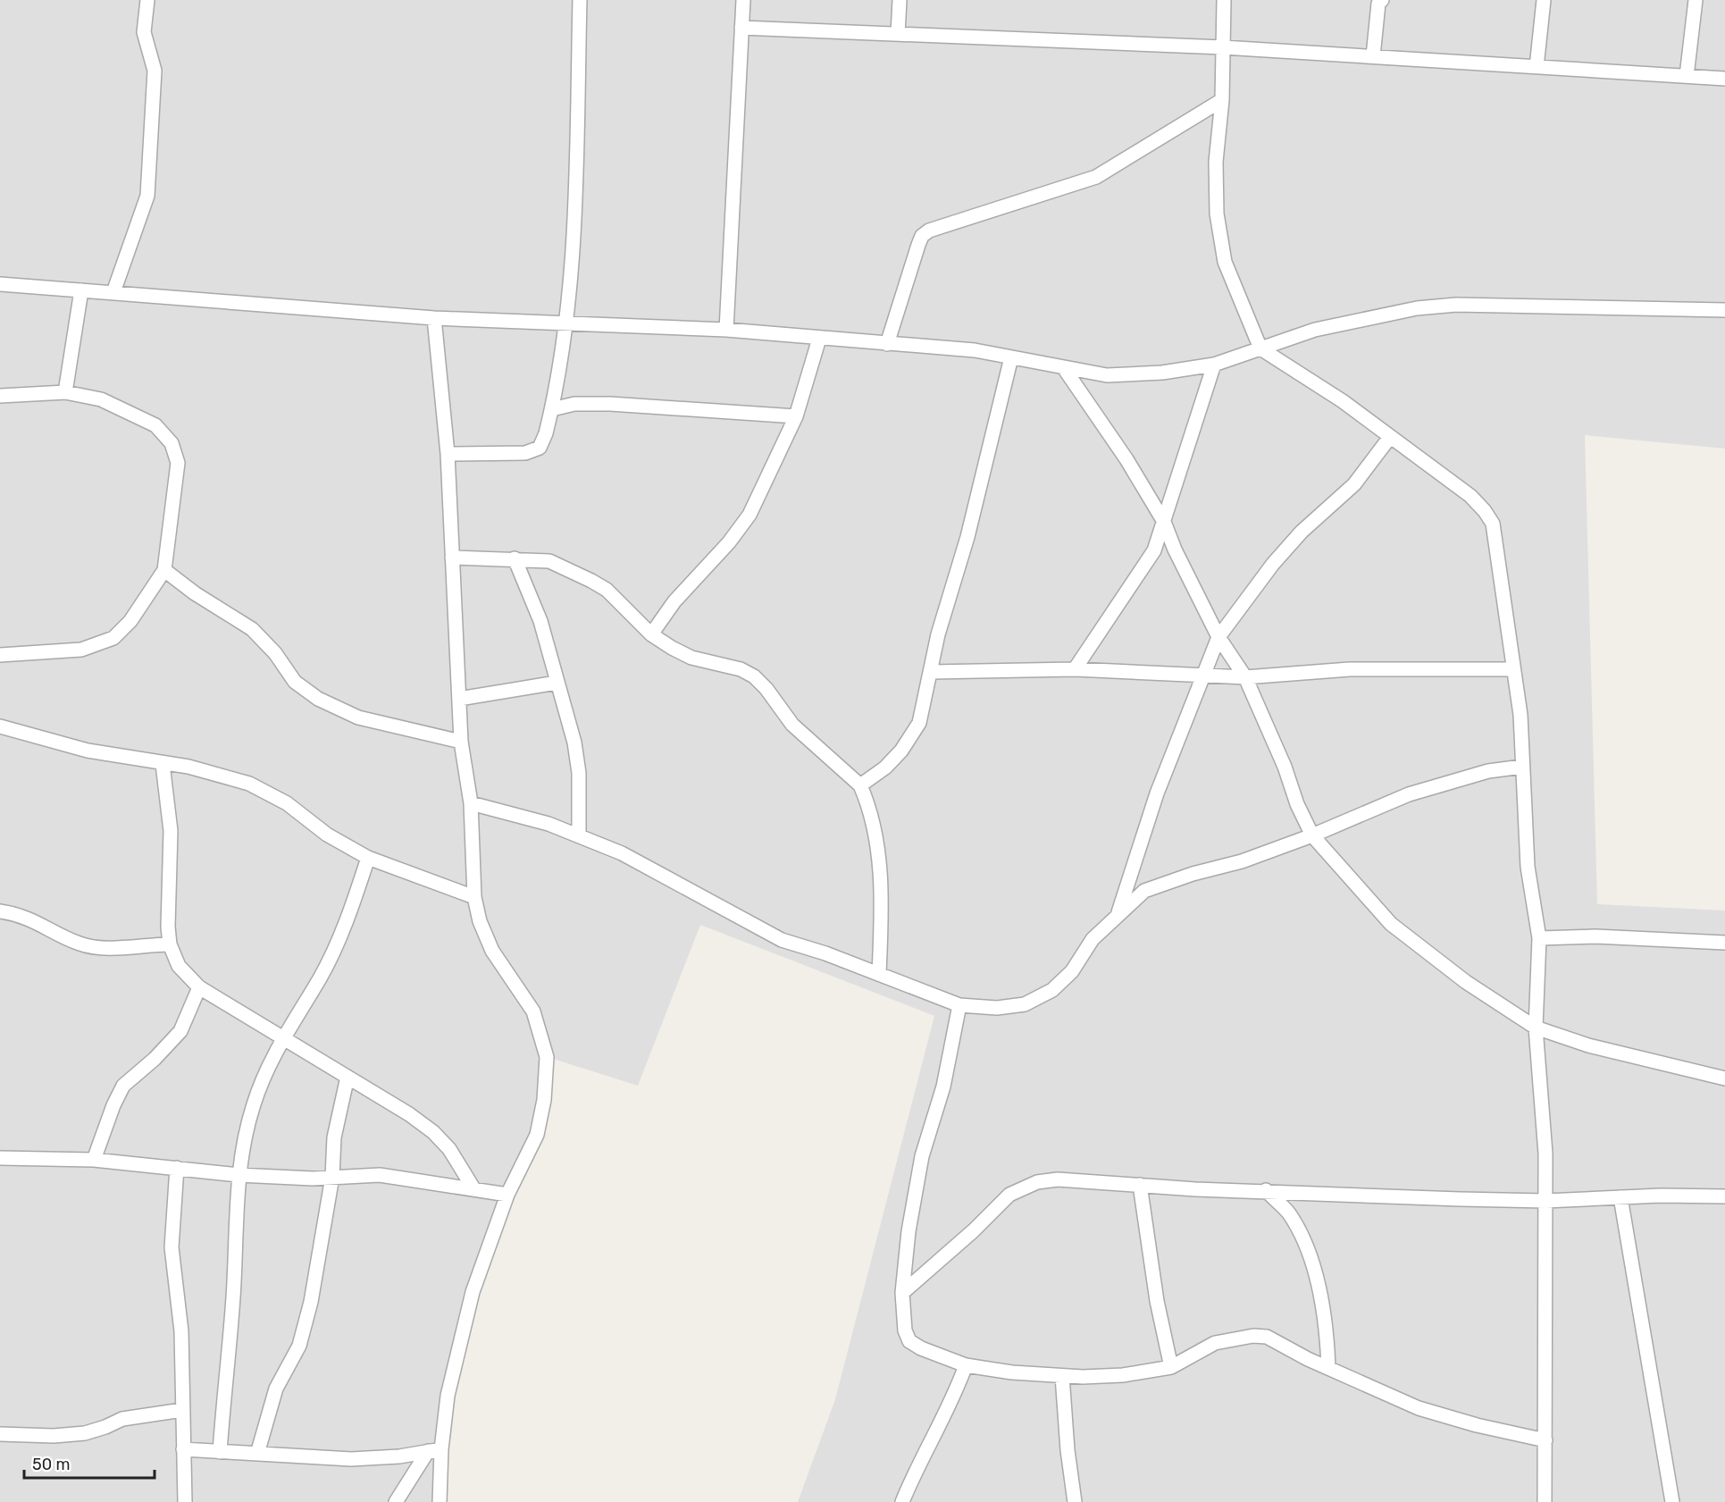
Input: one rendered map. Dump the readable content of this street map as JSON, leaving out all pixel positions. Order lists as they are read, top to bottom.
{
  "scale_bar": "50 m"
}
